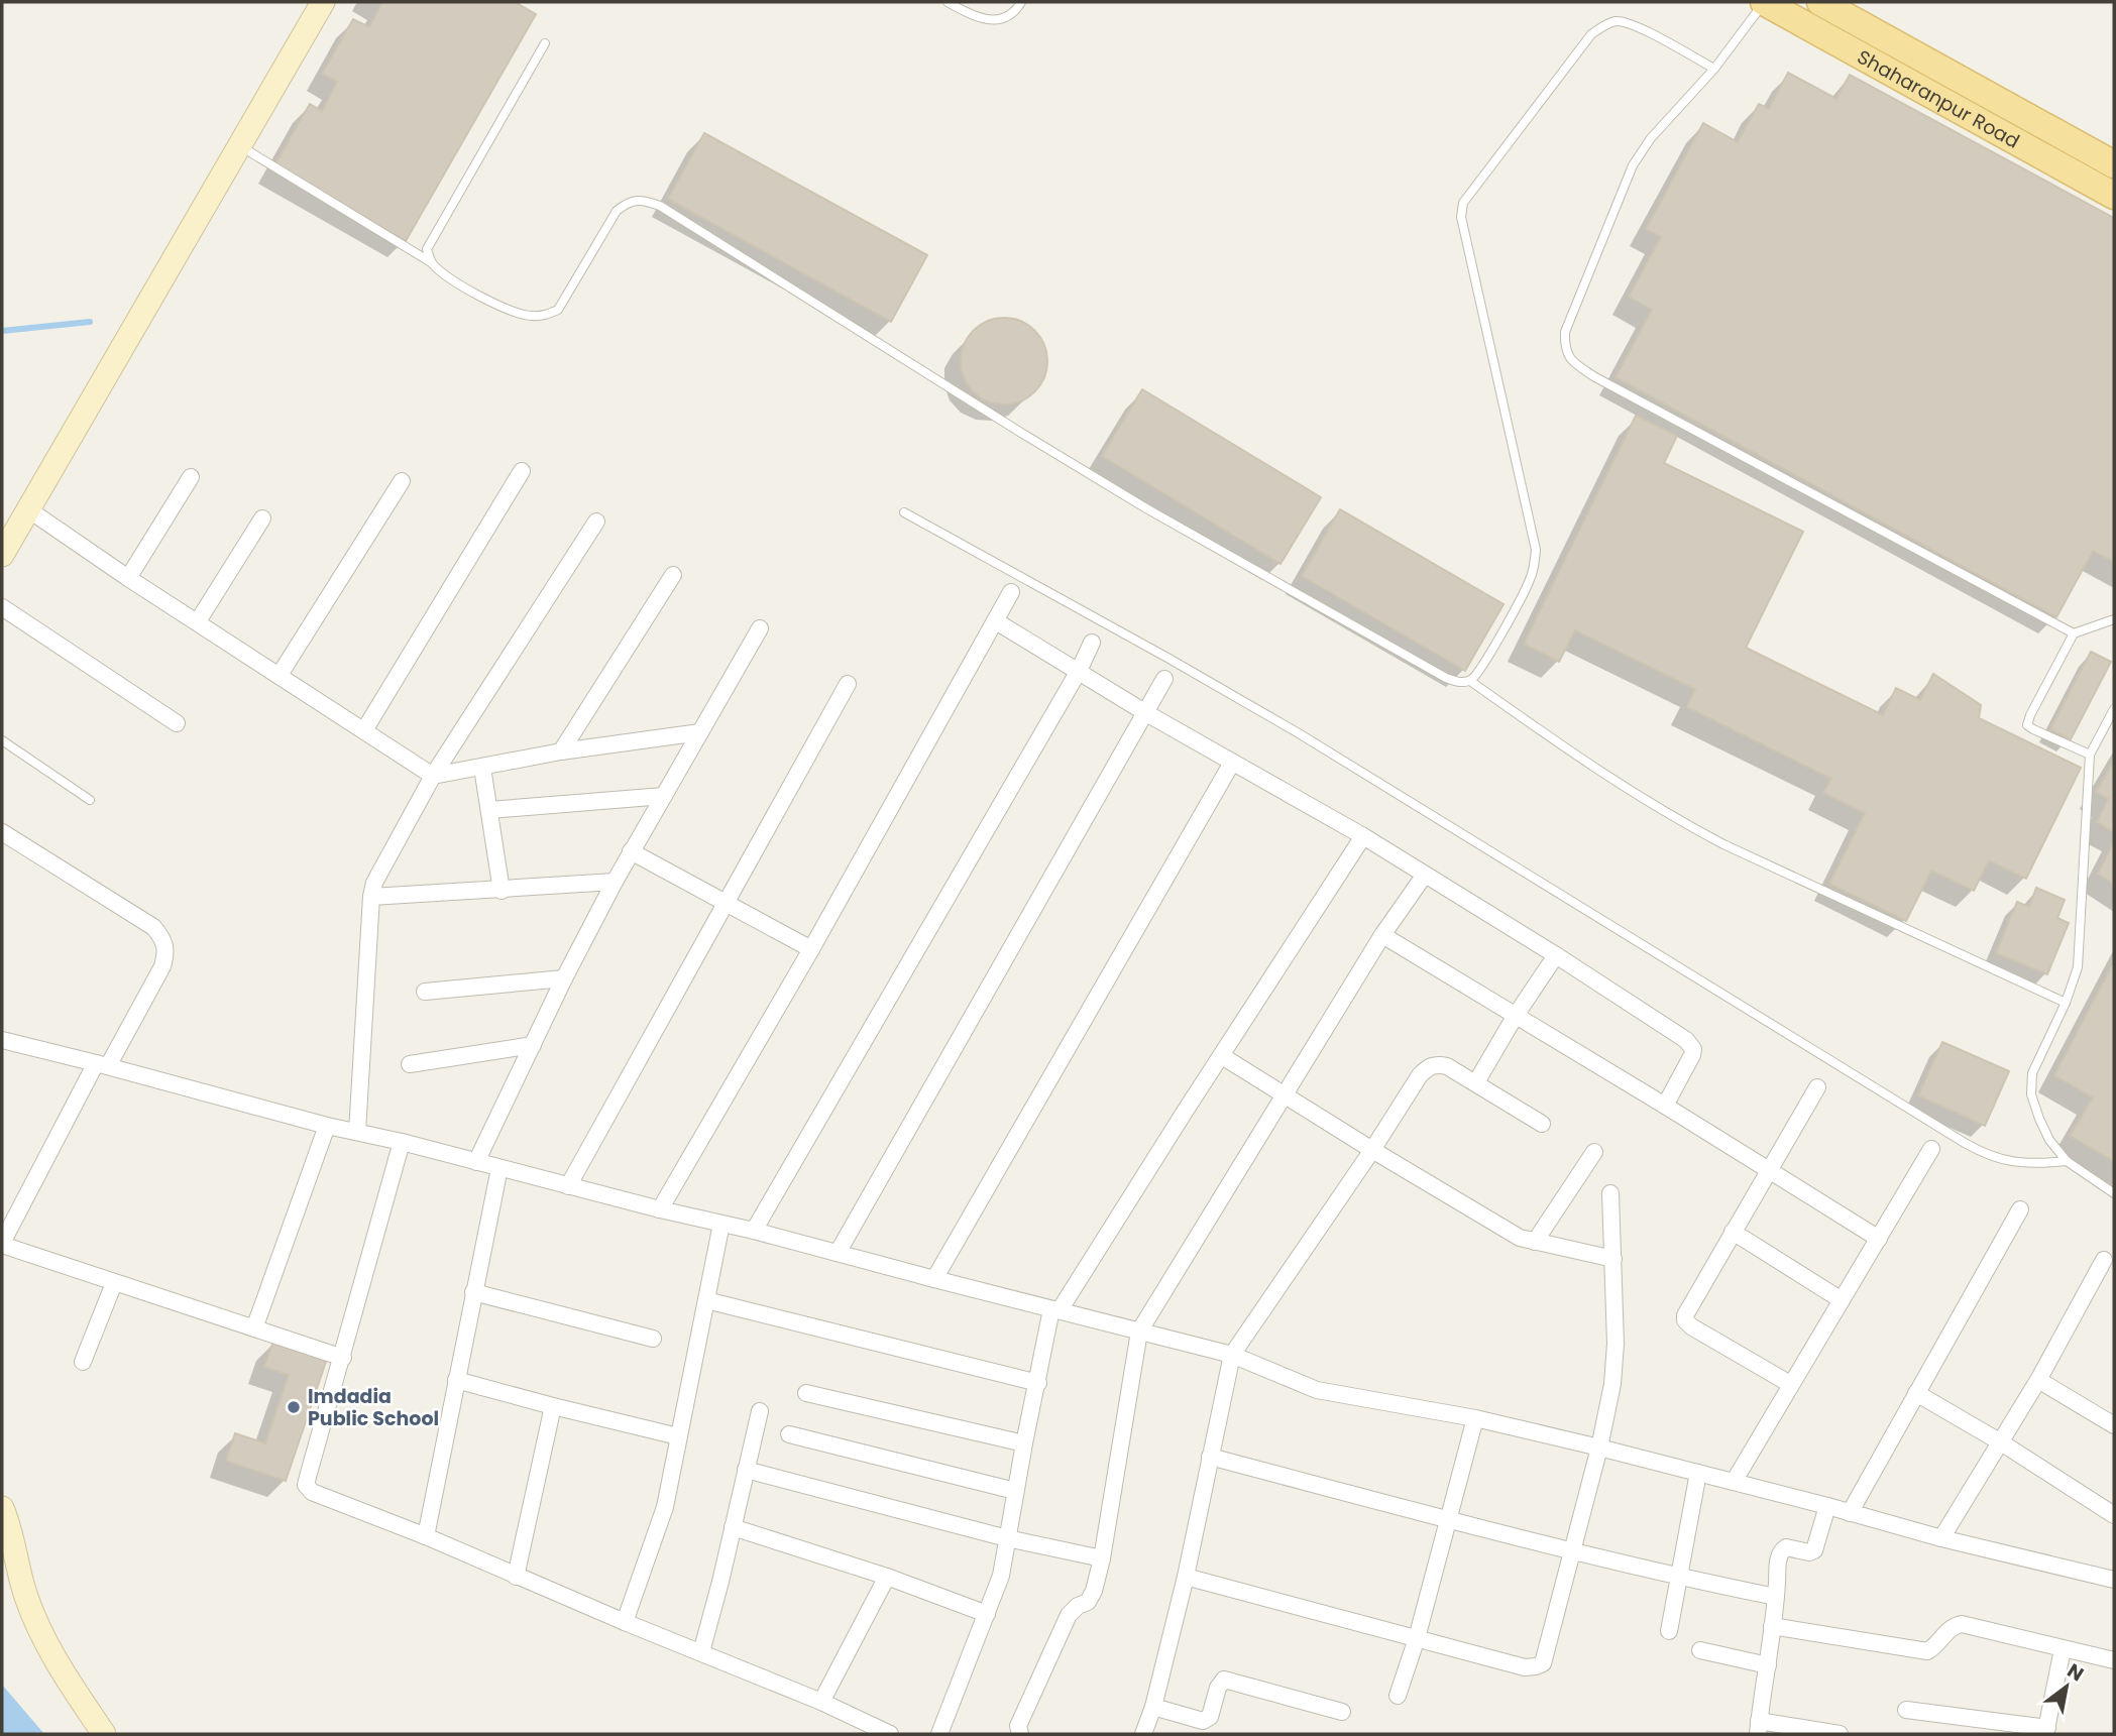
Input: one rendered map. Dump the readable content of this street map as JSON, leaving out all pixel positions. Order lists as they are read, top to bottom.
{
  "streets": {
    "main road": ["Shaharanpur Road"]
  },
  "places": ["Imdadia Public School"],
  "north": "top right"
}
